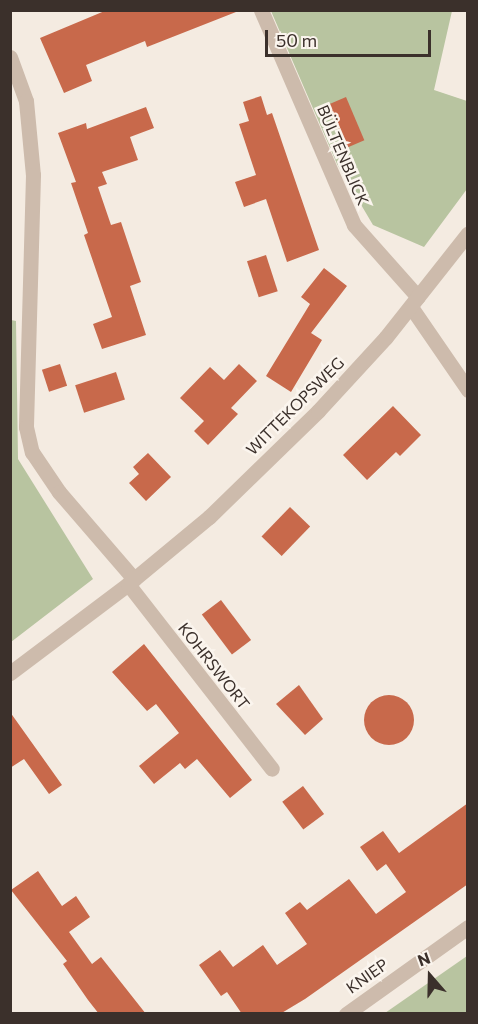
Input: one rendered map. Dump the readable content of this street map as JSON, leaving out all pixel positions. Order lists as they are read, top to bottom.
{
  "streets": {
    "street": [
      "BÜLTENBLICK",
      "WITTEKOPSWEG",
      "KOHRSWORT",
      "KNIEP"
    ]
  },
  "crossings": [
    ["BÜLTENBLICK", "WITTEKOPSWEG"],
    ["WITTEKOPSWEG", "KOHRSWORT"]
  ],
  "scale_bar": "50 m",
  "north": "top"
}
